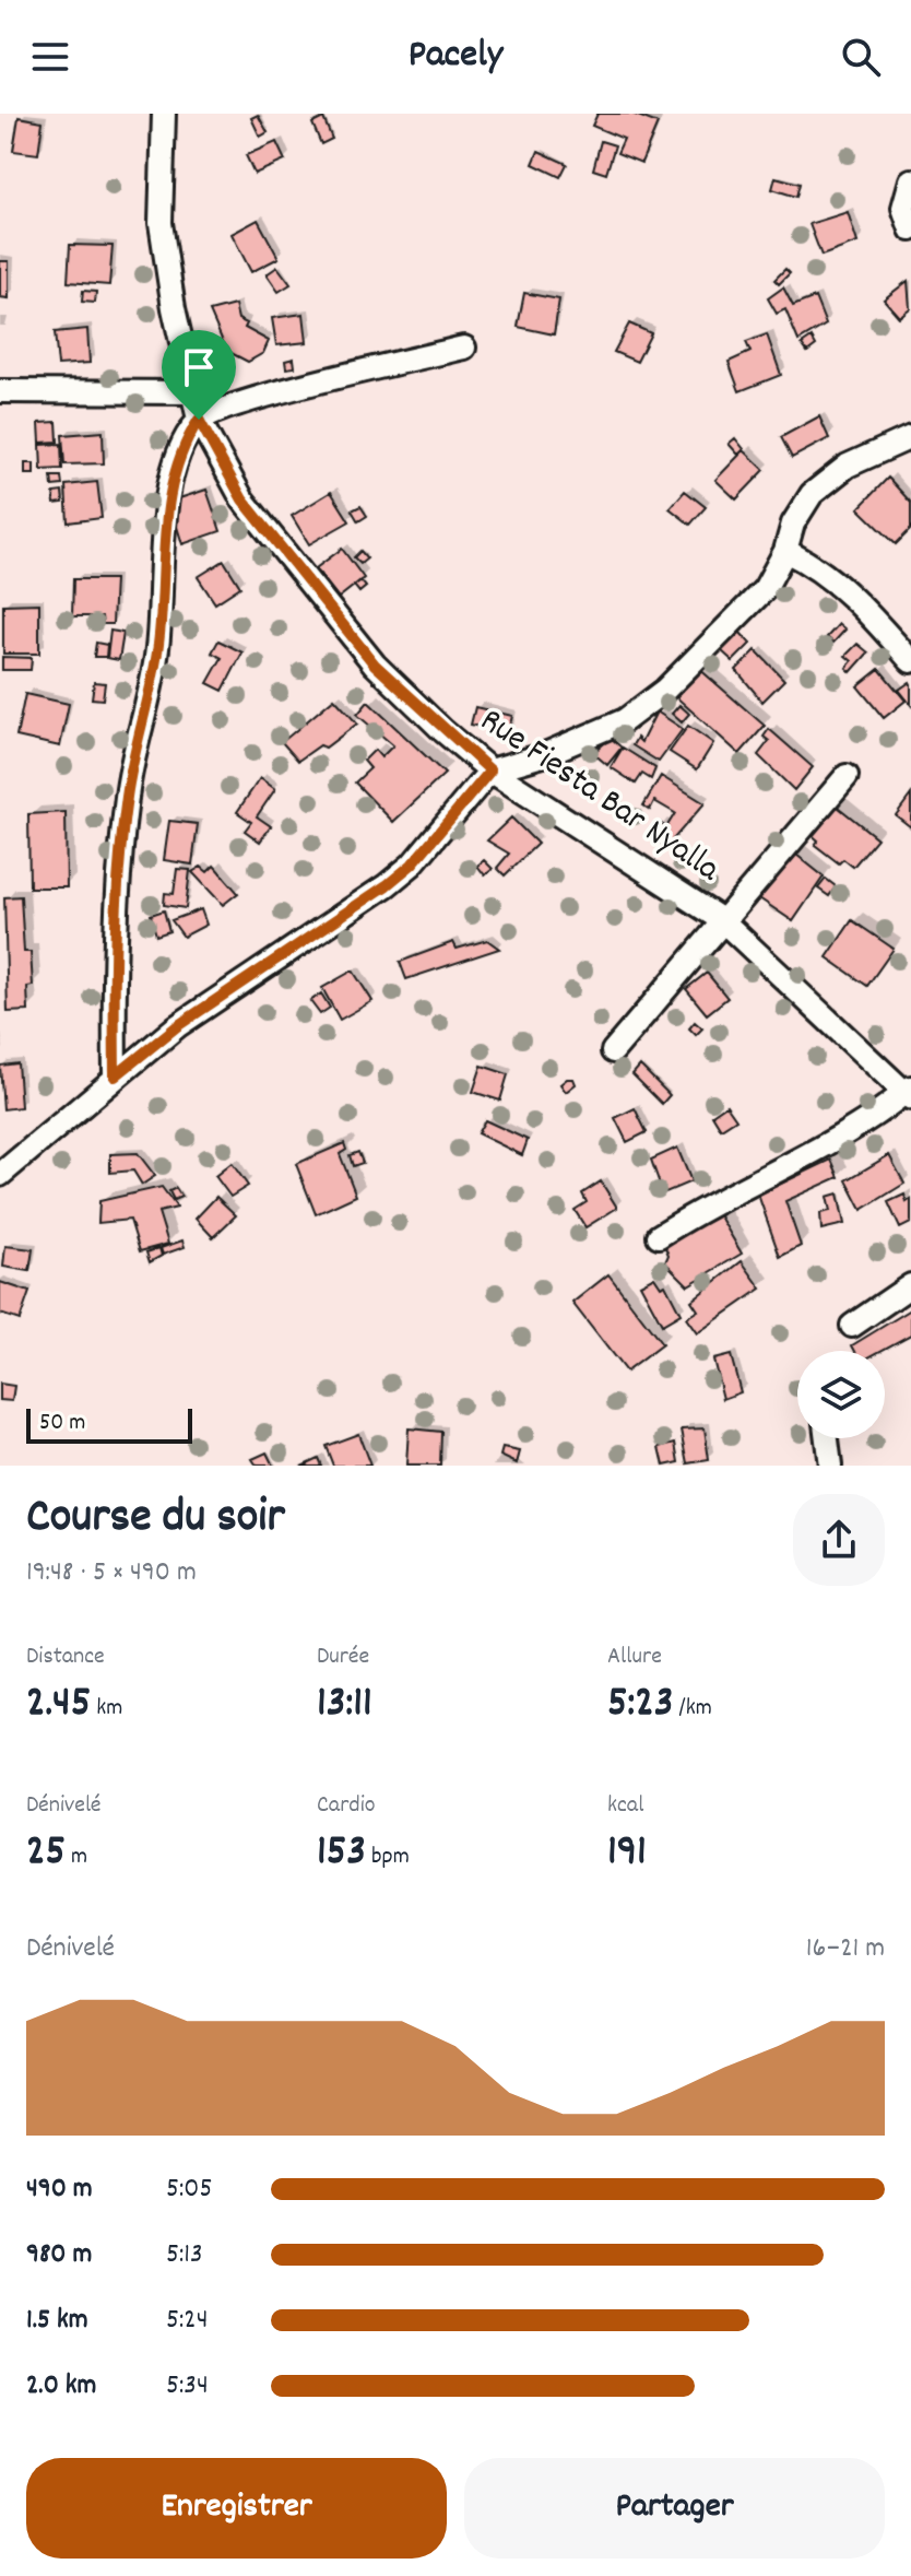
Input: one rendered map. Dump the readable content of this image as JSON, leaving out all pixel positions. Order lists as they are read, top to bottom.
{
  "streets": {
    "street": ["Rue Fiesta Bar Nyalla"]
  },
  "scale_bar": "50 m",
  "page": {
    "header": "Pacely",
    "scale": "50 m",
    "heading": ["Course du soir", "19:48 · 5 × 490 m"],
    "stats": [
      ["Distance", "2.45 km"],
      ["Durée", "13:11"],
      ["Allure", "5:23 /km"],
      ["Dénivelé", "25 m"],
      ["Cardio", "153 bpm"],
      ["kcal", "191"]
    ],
    "chart": ["Dénivelé", "16–21 m"],
    "list": [
      {
        "name": "490 m",
        "note": "5:05"
      },
      {
        "name": "980 m",
        "note": "5:13"
      },
      {
        "name": "1.5 km",
        "note": "5:24"
      },
      {
        "name": "2.0 km",
        "note": "5:34"
      }
    ],
    "buttons": ["Enregistrer", "Partager"]
  }
}
